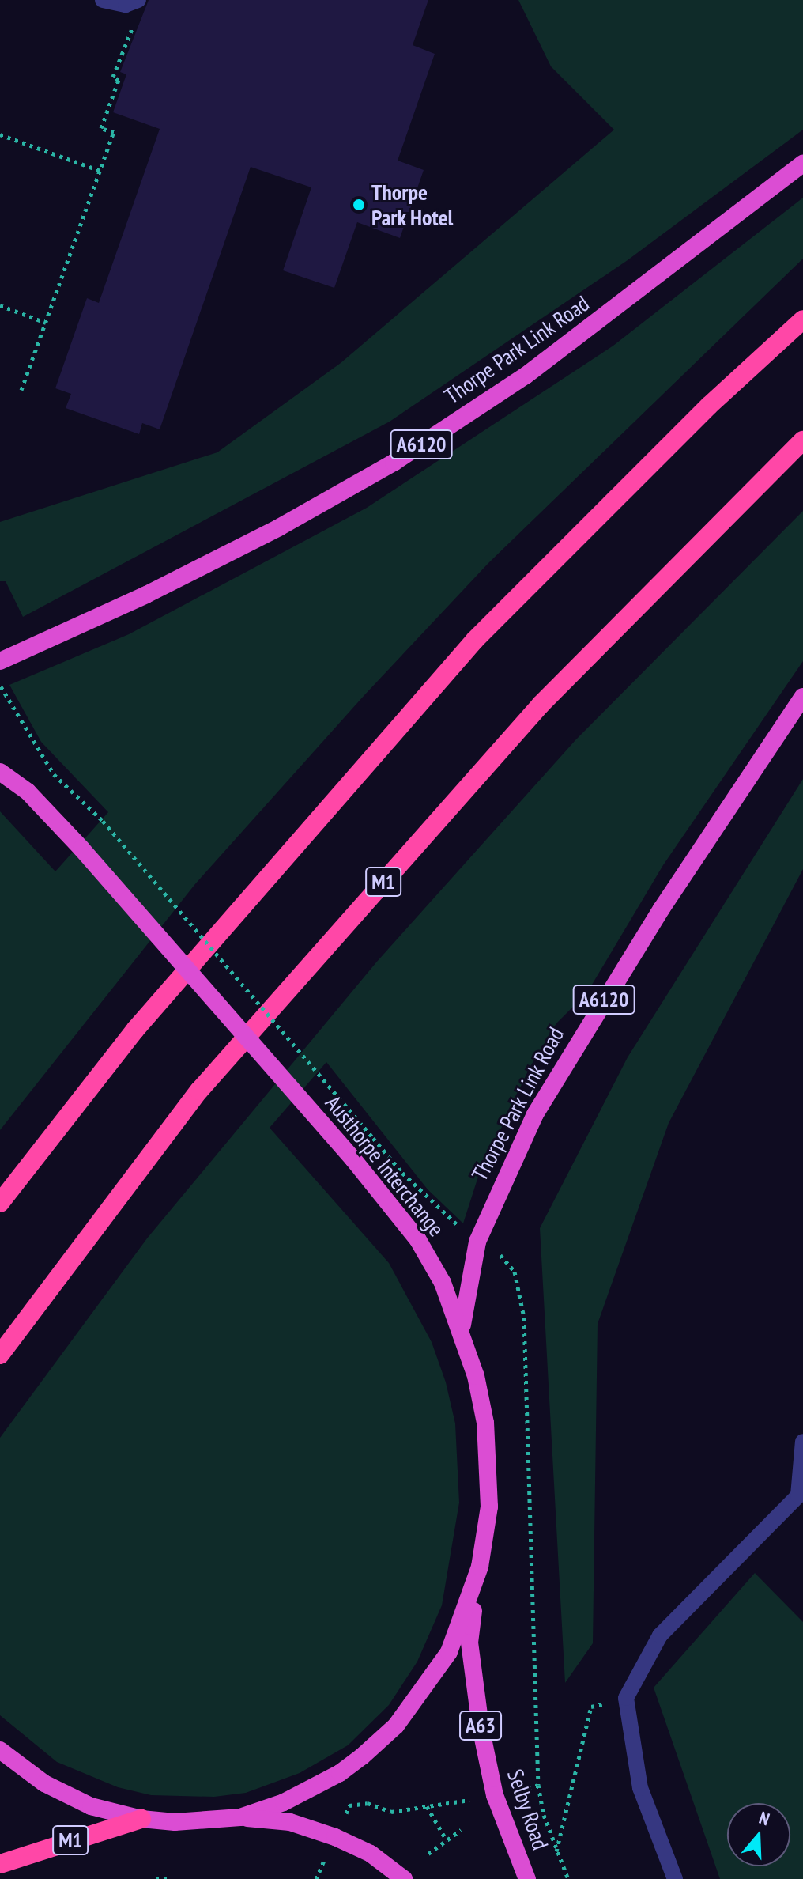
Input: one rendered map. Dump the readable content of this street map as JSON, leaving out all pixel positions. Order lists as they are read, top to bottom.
{
  "streets": {
    "highway": [
      "Thorpe Park Link Road",
      "A6120",
      "M1",
      "Austhorpe Interchange",
      "A63",
      "Selby Road"
    ]
  },
  "crossings": [
    ["Thorpe Park Link Road", "Austhorpe Interchange"],
    ["M1", "Austhorpe Interchange"],
    ["Austhorpe Interchange", "Selby Road"]
  ],
  "places": ["Thorpe Park Hotel"],
  "north": "top"
}
